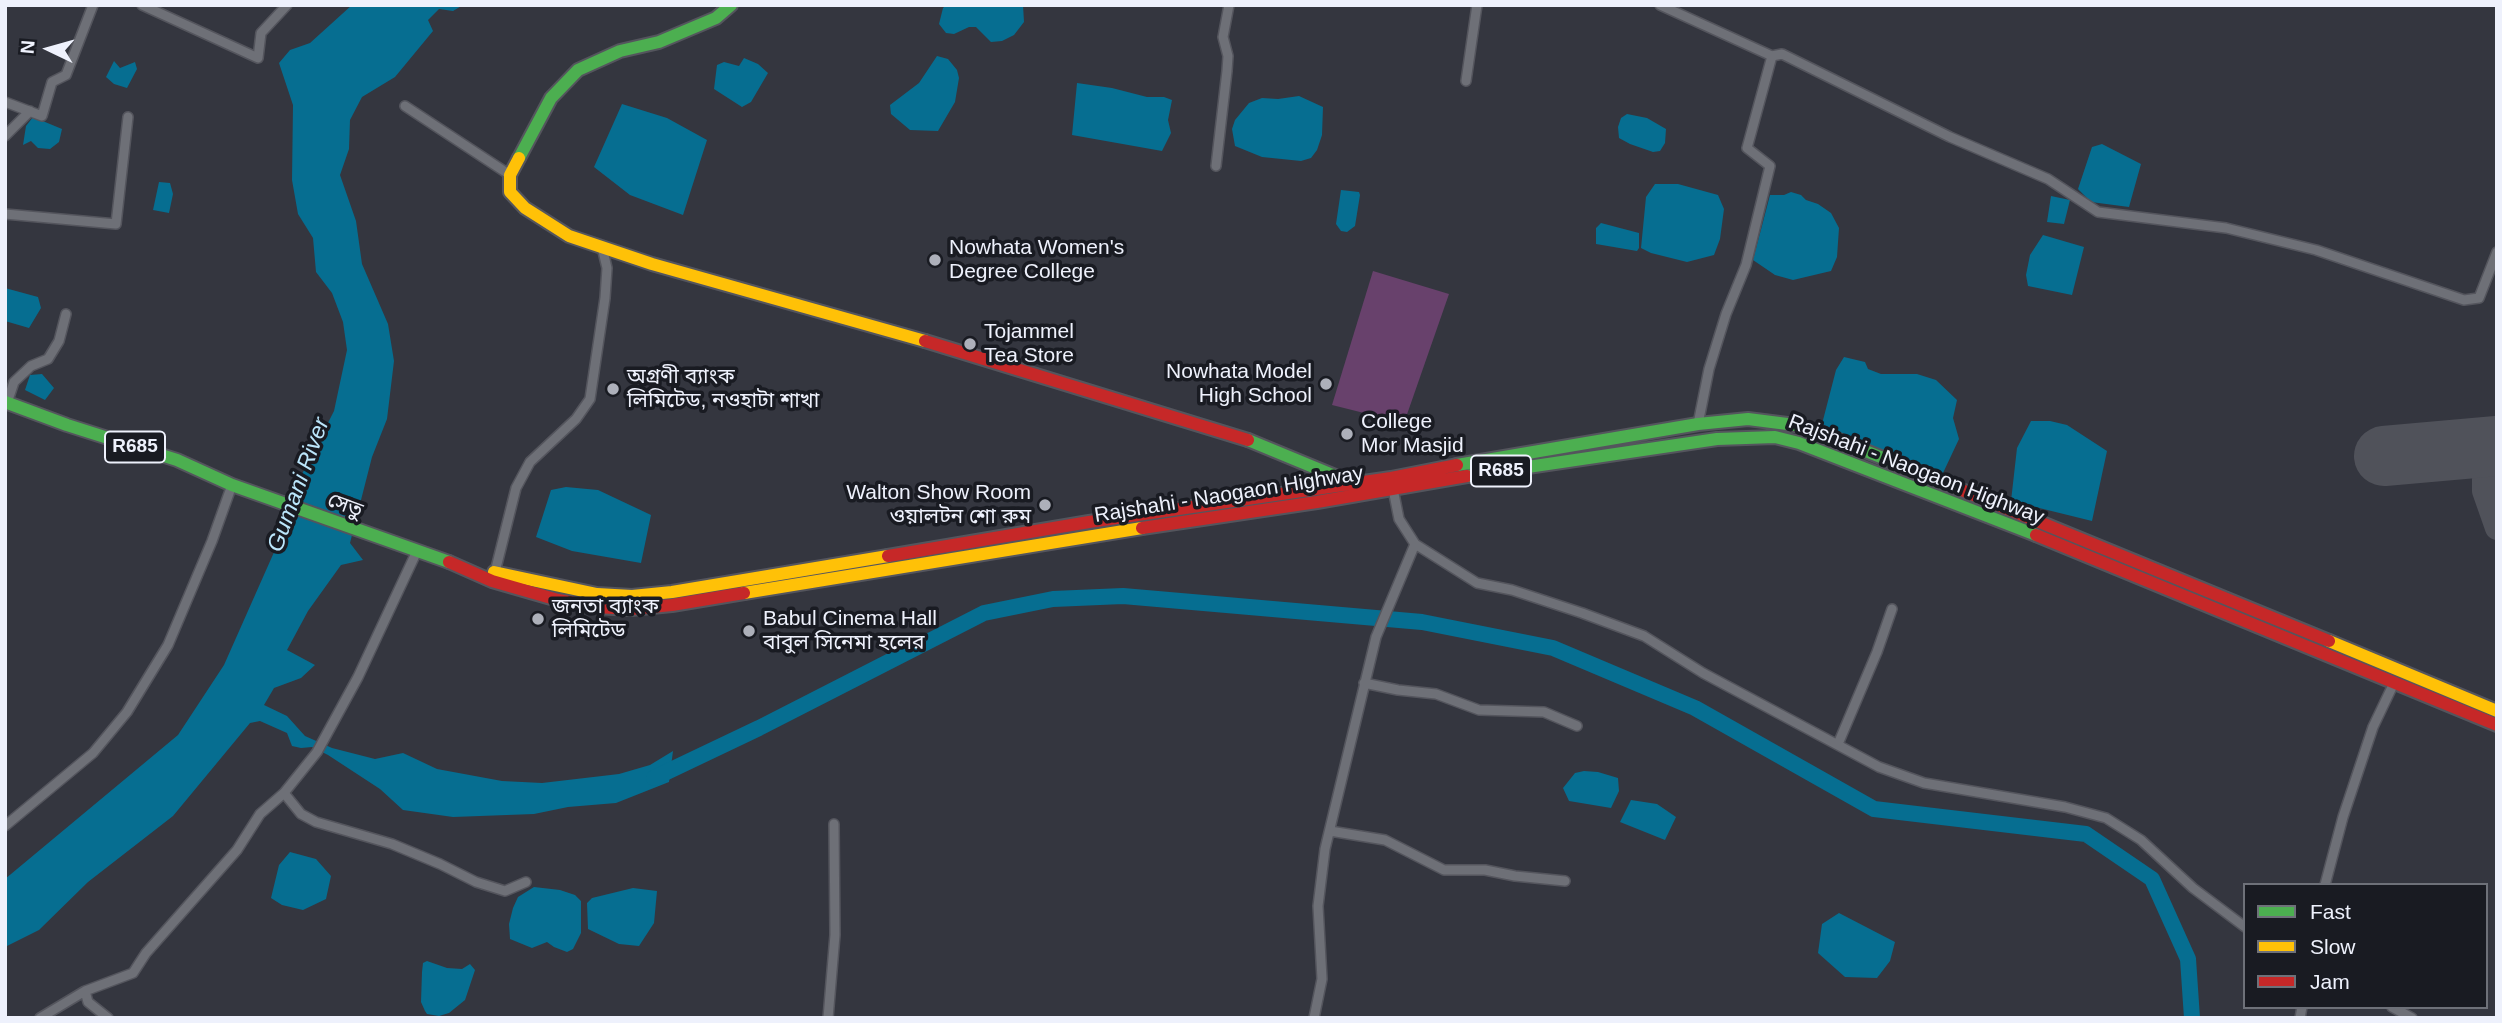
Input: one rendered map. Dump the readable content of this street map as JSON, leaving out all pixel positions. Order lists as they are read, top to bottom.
{
  "streets": {
    "main road": ["R685", "Rajshahi - Naogaon Highway", "সেতু"]
  },
  "crossings": [
    ["R685", "সেতু"],
    ["Rajshahi - Naogaon Highway", "সেতু"]
  ],
  "water": ["Gumani River"],
  "places": [
    "Nowhata Women's Degree College",
    "Tojammel Tea Store",
    "Nowhata Model High School",
    "অগ্রণী ব্যাংক লিমিটেড, নওহাটা শাখা",
    "College Mor Masjid",
    "Walton Show Room ওয়ালটন শো রুম",
    "জনতা ব্যাংক লিমিটেড",
    "Babul Cinema Hall বাবুল সিনেমা হলের"
  ],
  "legend": ["Fast", "Slow", "Jam"],
  "north": "left"
}
